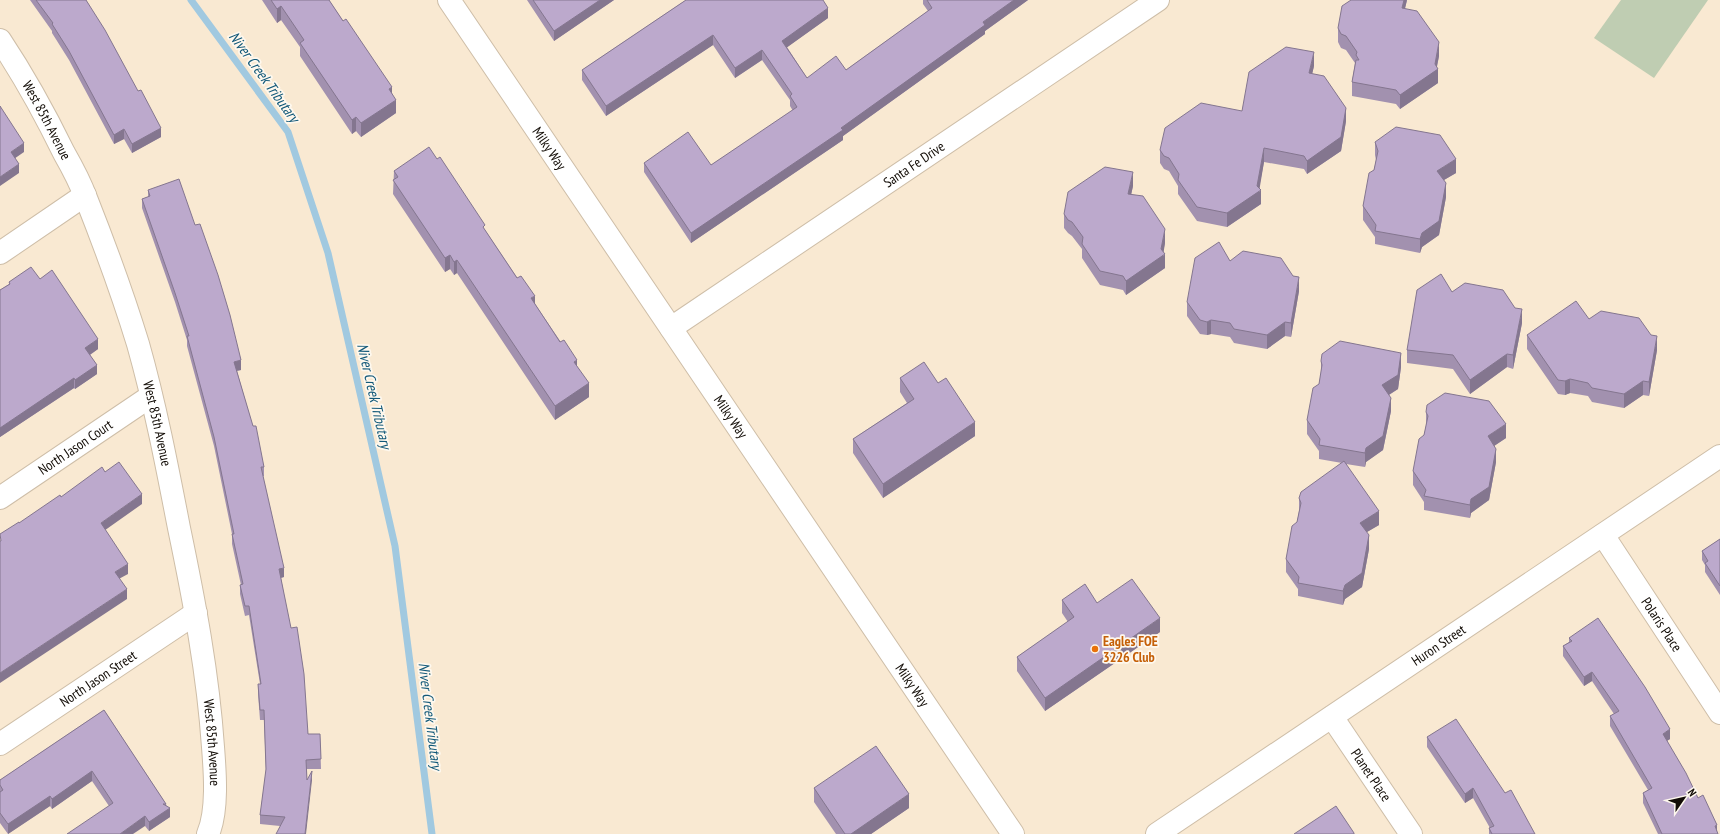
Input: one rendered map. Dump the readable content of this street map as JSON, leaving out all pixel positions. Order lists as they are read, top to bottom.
{
  "streets": {
    "street": [
      "West 85th Avenue",
      "Milky Way",
      "Santa Fe Drive",
      "North Jason Court",
      "Polaris Place",
      "Huron Street",
      "North Jason Street",
      "Planet Place"
    ]
  },
  "crossings": [
    ["West 85th Avenue", "North Jason Court"],
    ["West 85th Avenue", "North Jason Street"],
    ["Milky Way", "Santa Fe Drive"],
    ["Polaris Place", "Huron Street"],
    ["Huron Street", "Planet Place"]
  ],
  "water": ["Niver Creek Tributary"],
  "places": ["Eagles FOE 3226 Club"],
  "north": "top right"
}
